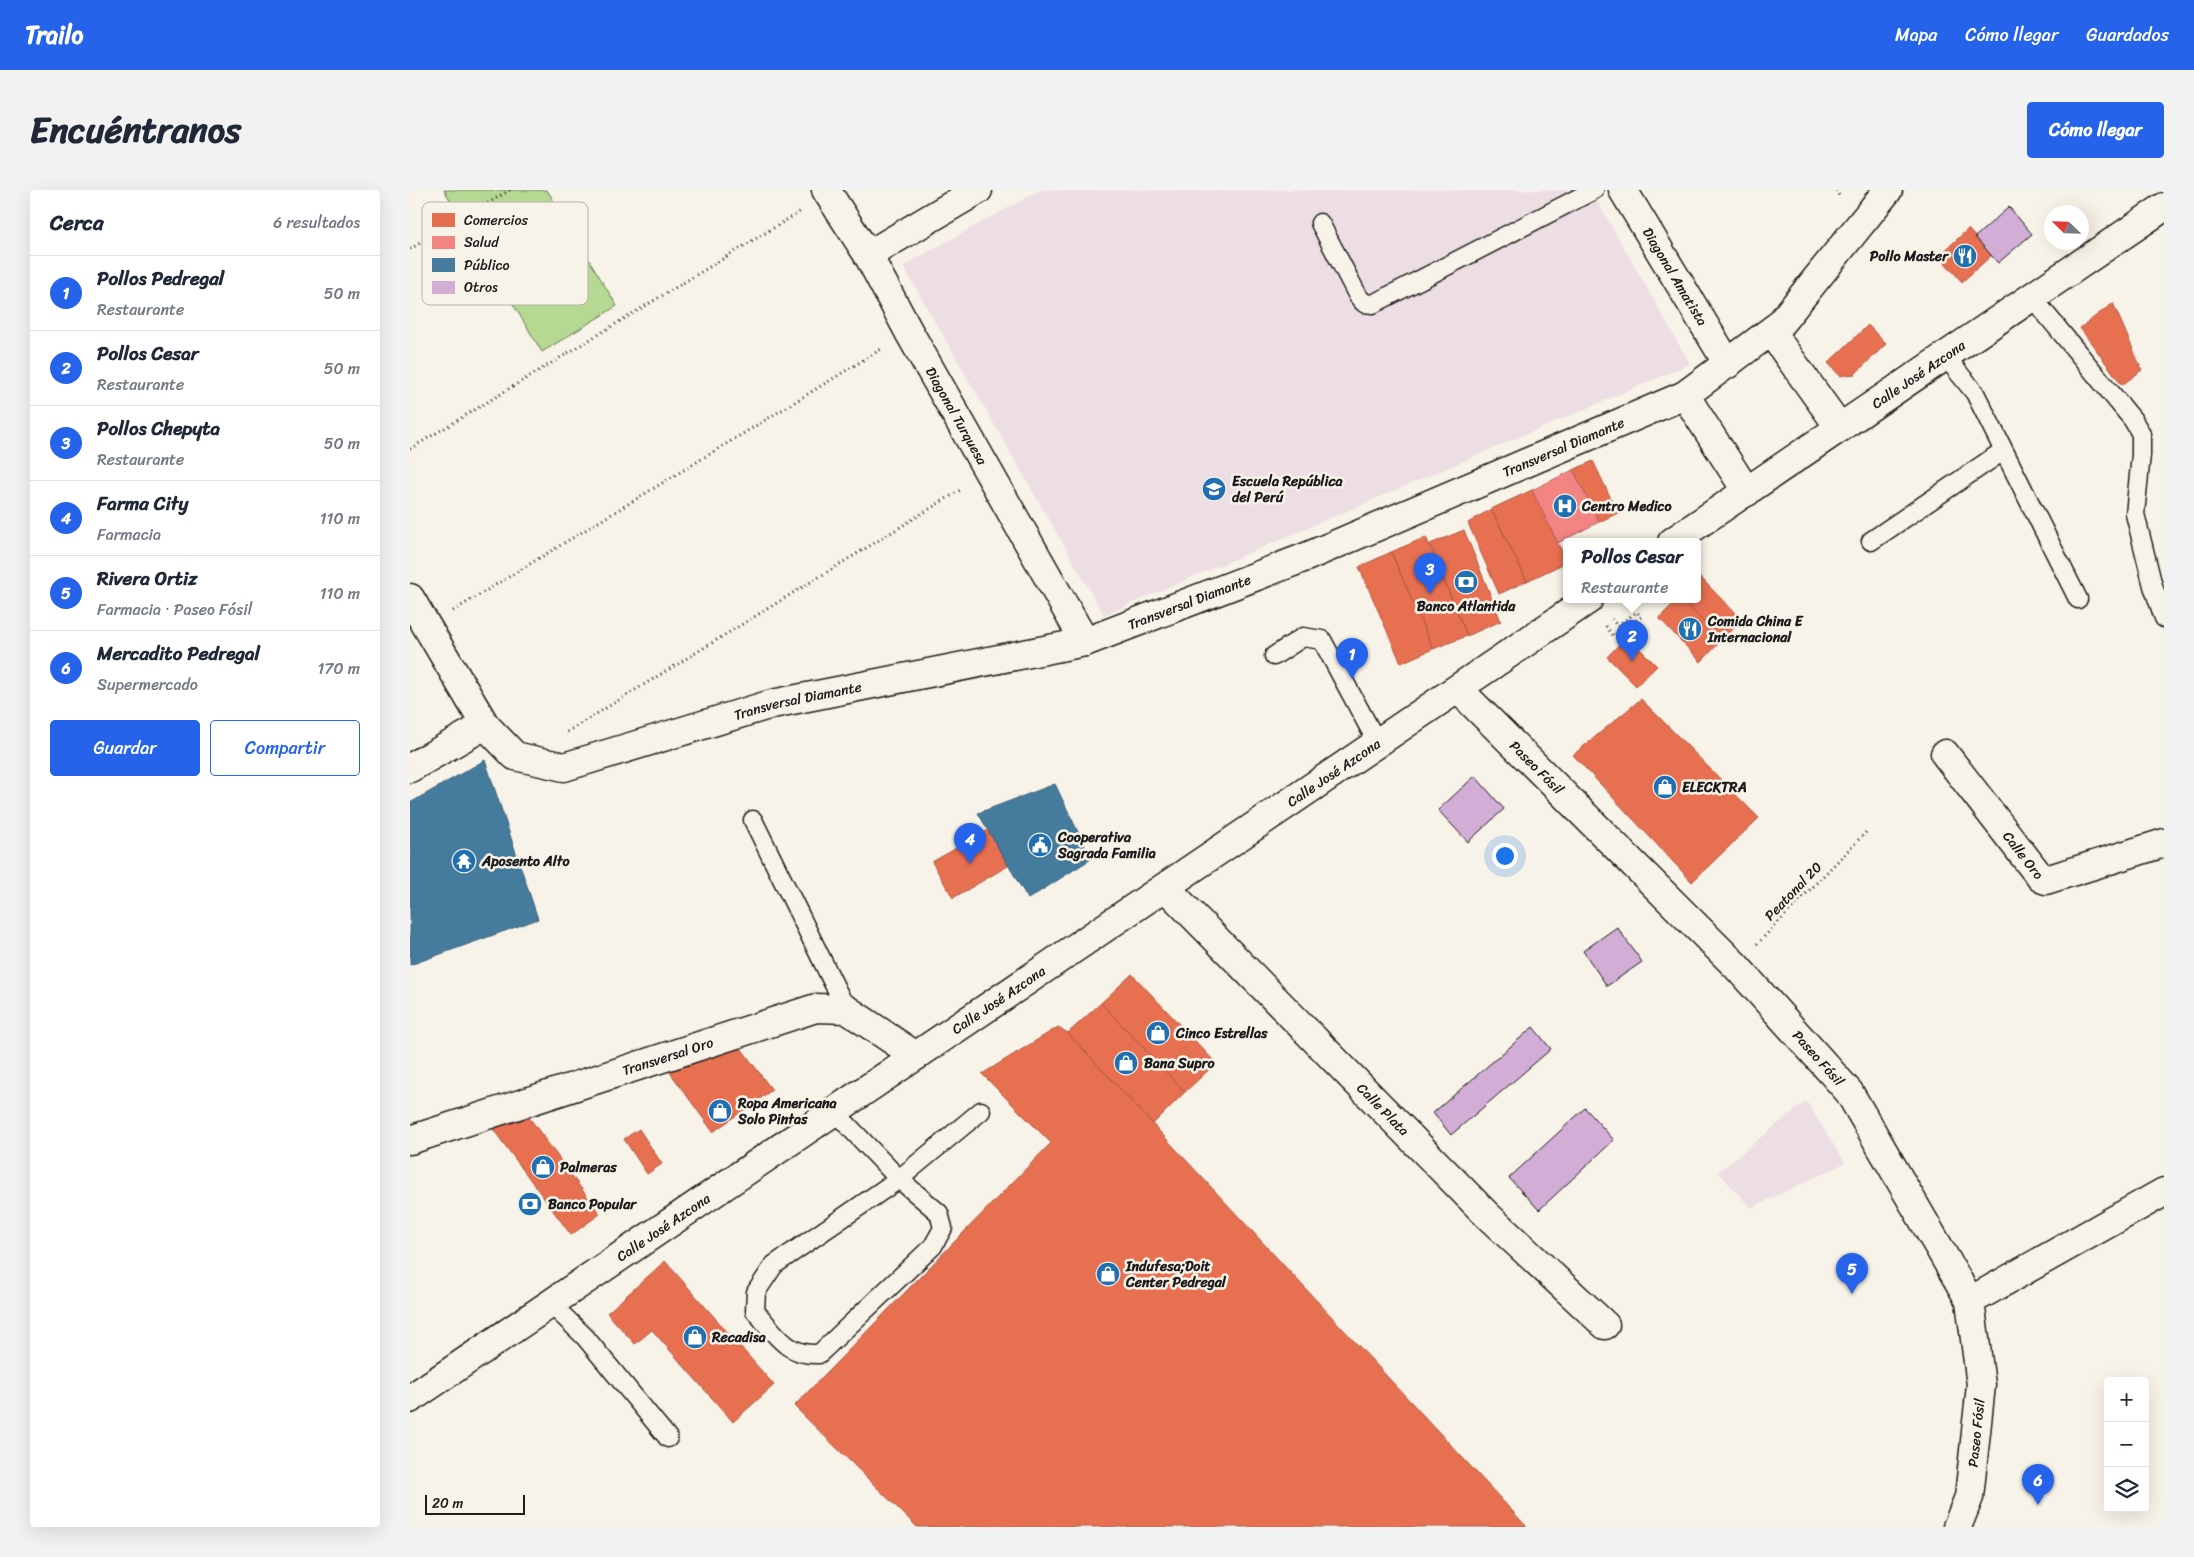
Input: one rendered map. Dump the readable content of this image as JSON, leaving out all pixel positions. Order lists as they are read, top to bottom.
{
  "streets": {
    "street": [
      "Diagonal Amatista",
      "Calle José Azcona",
      "Diagonal Turquesa",
      "Transversal Diamante",
      "Paseo Fósil",
      "Calle Oro",
      "Transversal Oro",
      "Calle Plata"
    ],
    "path": ["Peatonal 20"]
  },
  "crossings": [
    ["Diagonal Amatista", "Transversal Diamante"],
    ["Calle José Azcona", "Paseo Fósil"],
    ["Calle José Azcona", "Calle Plata"],
    ["Diagonal Turquesa", "Transversal Diamante"],
    ["Paseo Fósil", "Peatonal 20"]
  ],
  "places": {
    "restaurant": ["Pollo Master", "Comida China E Internacional"],
    "school or university": ["Escuela República del Perú"],
    "hospital": ["Centro Medico"],
    "bank": ["Banco Atlantida", "Banco Popular"],
    "shop": [
      "ELECKTRA",
      "Cinco Estrellas",
      "Bana Supro",
      "Ropa Americana Solo Pintas",
      "Palmeras",
      "Indufesa;Doit Center Pedregal",
      "Recadisa"
    ],
    "public building": ["Cooperativa Sagrada Familia"],
    "temple": ["Aposento Alto"]
  },
  "legend": [
    "Comercios",
    "Salud",
    "Público",
    "Otros"
  ],
  "scale_bar": "20 m",
  "north": "top left",
  "page": {
    "header": "Trailo",
    "nav": ["Mapa", "Cómo llegar", "Guardados"],
    "title": "Encuéntranos",
    "buttons": [
      "Cómo llegar",
      ["Guardar", "Compartir"]
    ],
    "heading": ["Cerca", "6 resultados"],
    "list": [
      {
        "mark": "1",
        "name": "Pollos Pedregal",
        "note": "Restaurante",
        "value": "50 m"
      },
      {
        "mark": "2",
        "name": "Pollos Cesar",
        "note": "Restaurante",
        "value": "50 m"
      },
      {
        "mark": "3",
        "name": "Pollos Chepyta",
        "note": "Restaurante",
        "value": "50 m"
      },
      {
        "mark": "4",
        "name": "Farma City",
        "note": "Farmacia",
        "value": "110 m"
      },
      {
        "mark": "5",
        "name": "Rivera Ortiz",
        "note": "Farmacia · Paseo Fósil",
        "value": "110 m"
      },
      {
        "mark": "6",
        "name": "Mercadito Pedregal",
        "note": "Supermercado",
        "value": "170 m"
      }
    ],
    "popup": ["Pollos Cesar", "Restaurante"],
    "pins": [
      "3",
      "2",
      "1",
      "4",
      "5",
      "6"
    ],
    "map_buttons": ["+", "−"],
    "scale": "20 m"
  }
}
